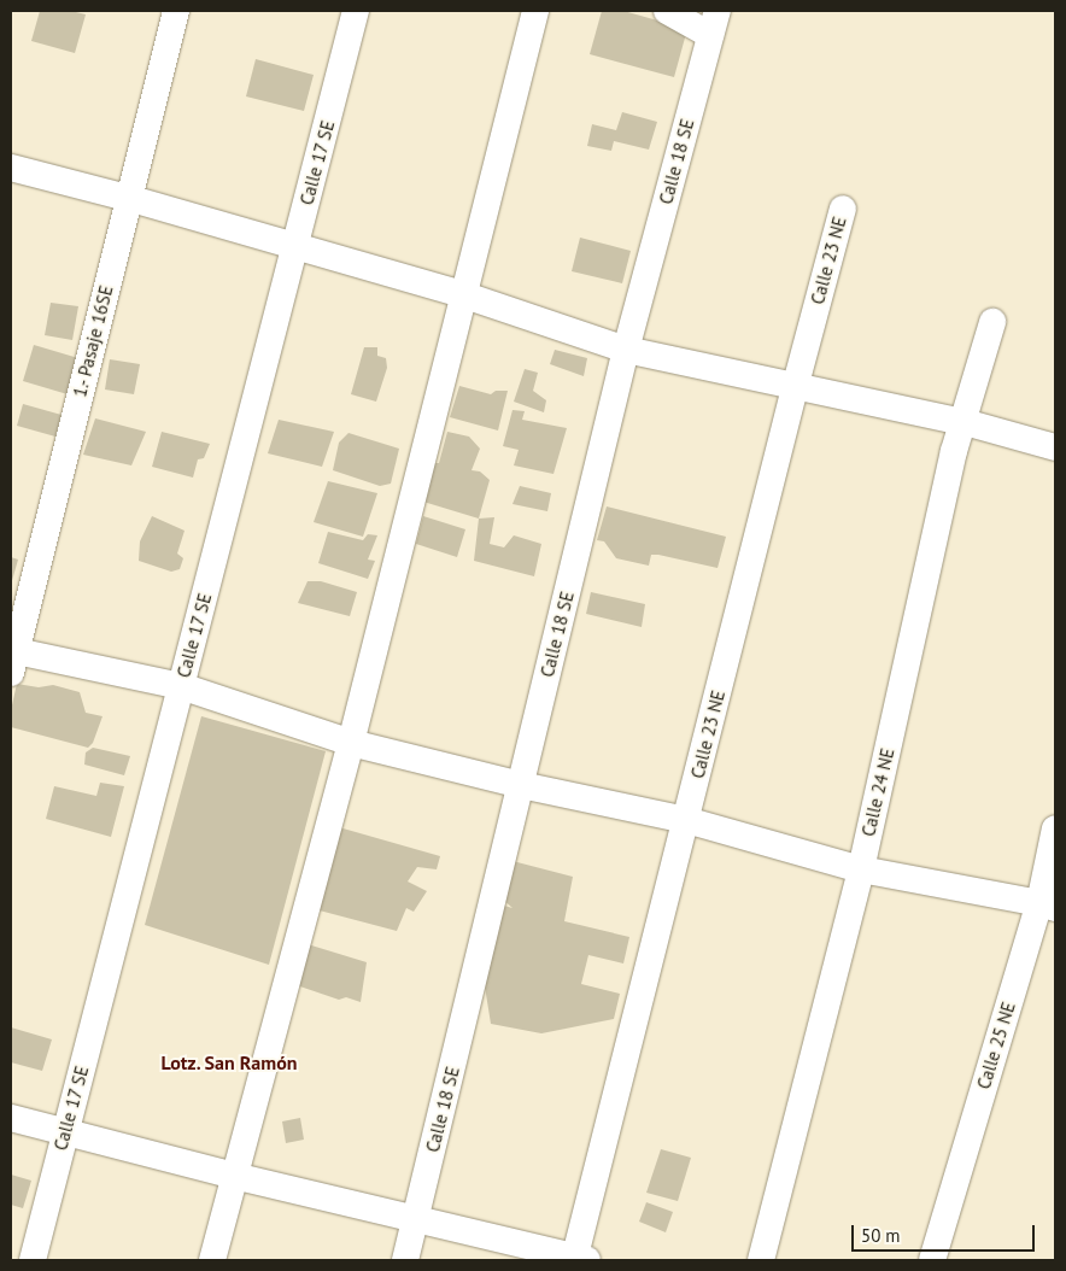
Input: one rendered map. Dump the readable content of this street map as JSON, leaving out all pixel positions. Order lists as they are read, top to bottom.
{
  "streets": {
    "street": [
      "Calle 18 SE",
      "Calle 17 SE",
      "Calle 23 NE",
      "1.- Pasaje 16SE",
      "Calle 24 NE",
      "Calle 25 NE"
    ]
  },
  "districts": ["Lotz. San Ramón"],
  "scale_bar": "50 m"
}
